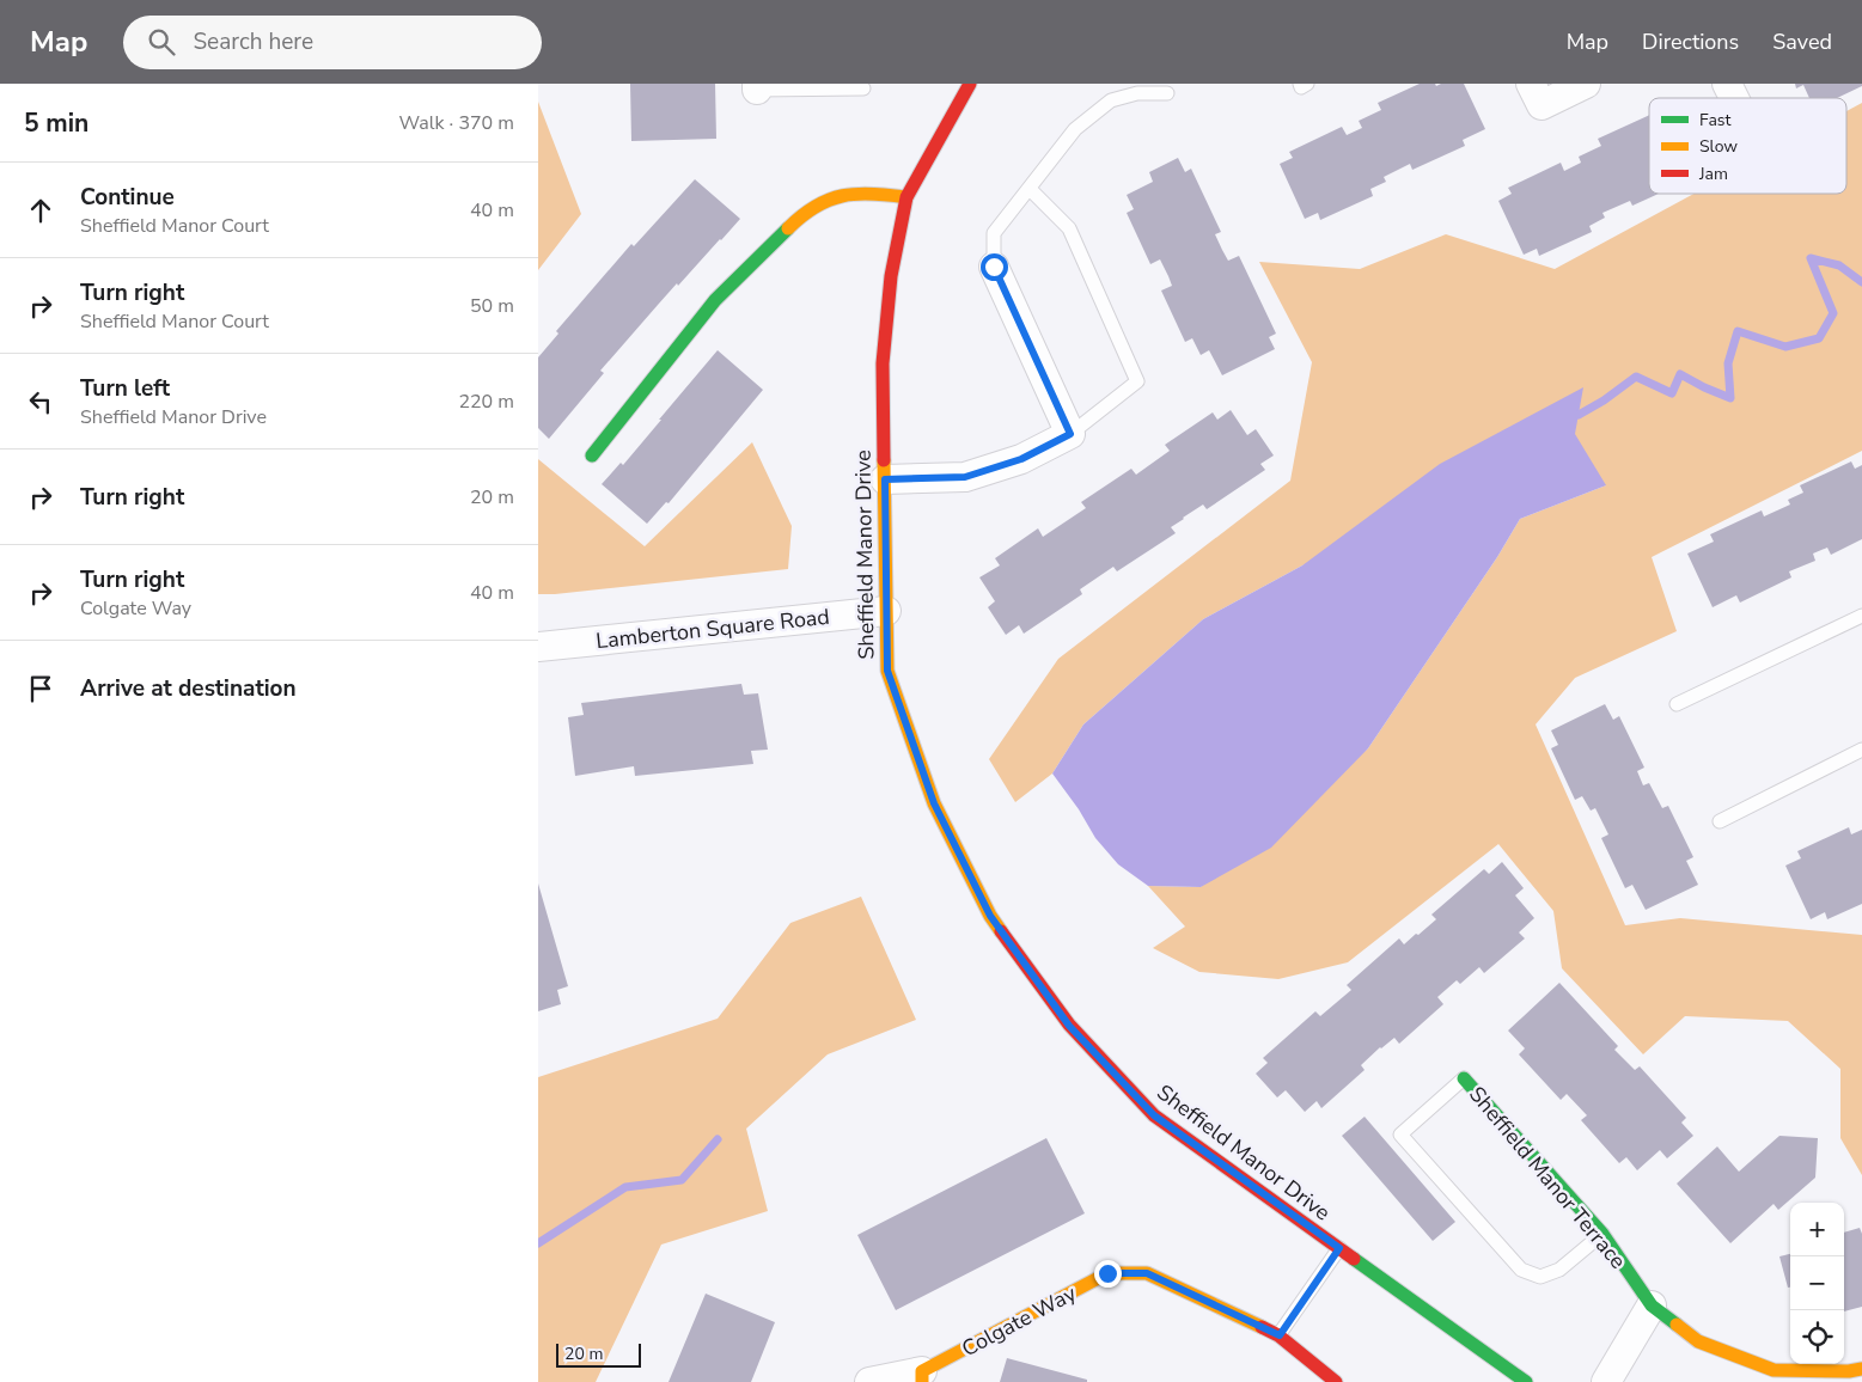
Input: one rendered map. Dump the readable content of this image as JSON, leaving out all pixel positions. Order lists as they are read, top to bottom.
{
  "streets": {
    "street": [
      "Sheffield Manor Drive",
      "Lamberton Square Road",
      "Sheffield Manor Terrace",
      "Colgate Way"
    ]
  },
  "crossings": [
    ["Sheffield Manor Drive", "Lamberton Square Road"]
  ],
  "legend": ["Fast", "Slow", "Jam"],
  "scale_bar": "20 m",
  "page": {
    "header": "Map",
    "search": "Search here",
    "nav": ["Map", "Directions", "Saved"],
    "heading": ["5 min", "Walk · 370 m"],
    "list": [
      ["Continue", "Sheffield Manor Court", "40 m"],
      ["Turn right", "Sheffield Manor Court", "50 m"],
      ["Turn left", "Sheffield Manor Drive", "220 m"],
      ["Turn right", "20 m"],
      ["Turn right", "Colgate Way", "40 m"],
      "Arrive at destination"
    ],
    "map_buttons": ["+", "−"],
    "scale": "20 m"
  }
}
